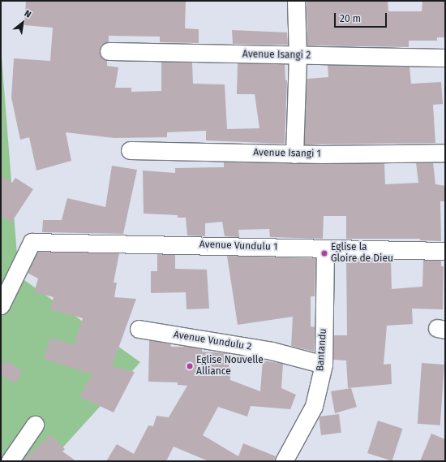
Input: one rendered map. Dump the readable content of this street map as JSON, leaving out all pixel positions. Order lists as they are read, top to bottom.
{
  "streets": {
    "street": [
      "Avenue Isangi 2",
      "Avenue Isangi 1",
      "Avenue Vundulu 1",
      "Avenue Vundulu 2",
      "Bantandu"
    ]
  },
  "crossings": [
    ["Avenue Vundulu 1", "Bantandu"],
    ["Avenue Vundulu 2", "Bantandu"]
  ],
  "places": ["Eglise la Gloire de Dieu", "Eglise Nouvelle Alliance"],
  "scale_bar": "20 m",
  "north": "top right"
}
